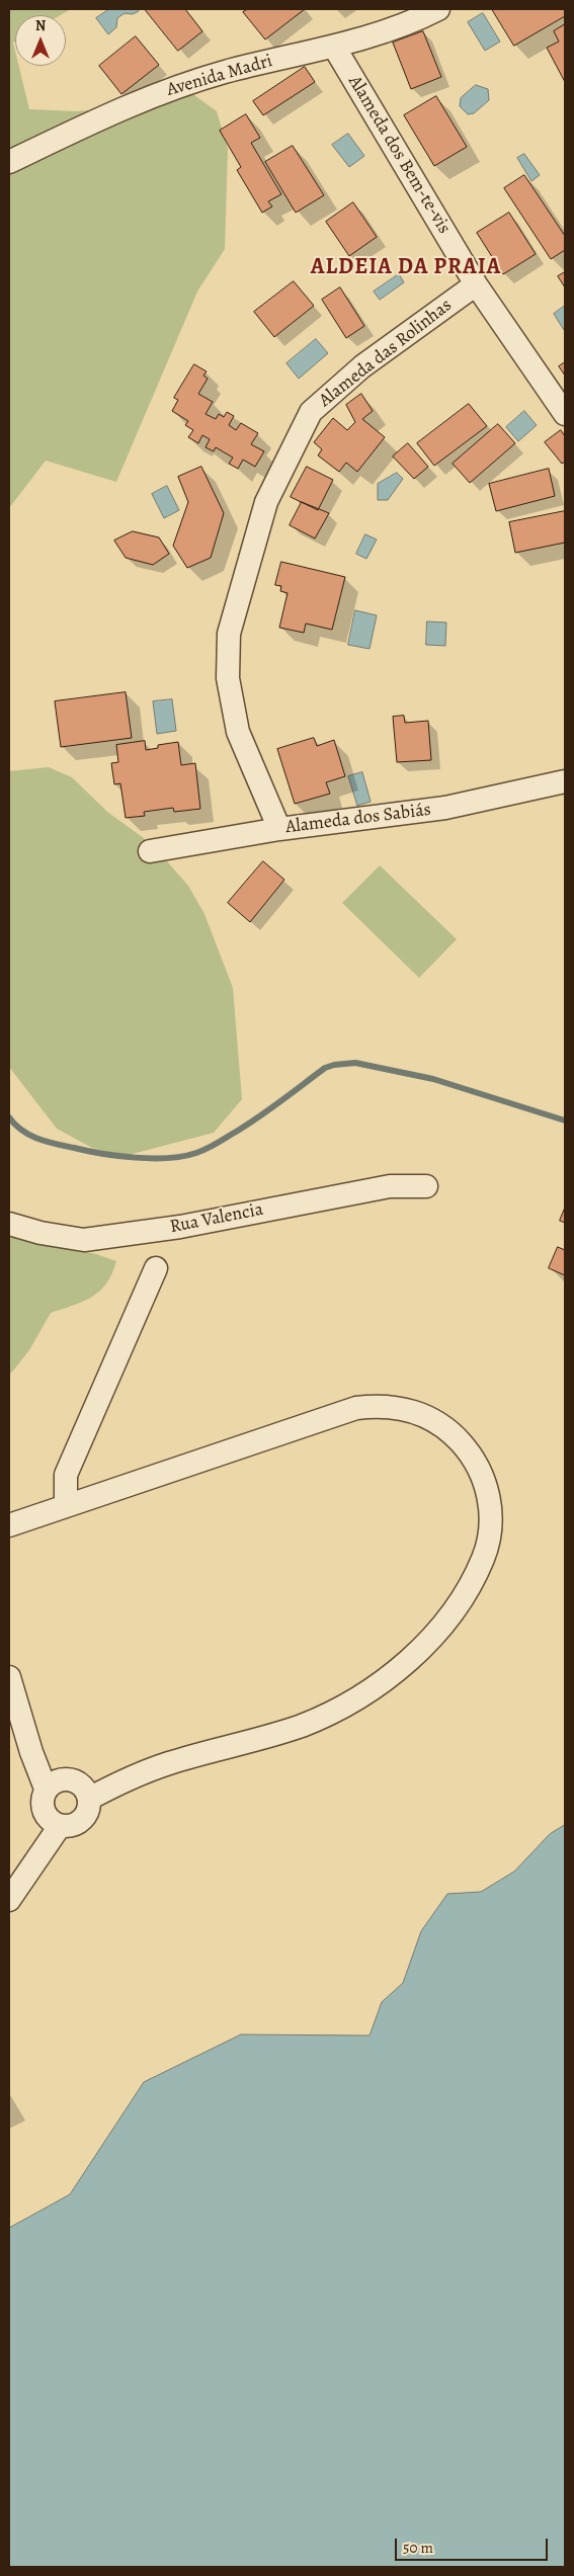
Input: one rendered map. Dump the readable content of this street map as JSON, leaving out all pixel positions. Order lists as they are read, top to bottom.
{
  "streets": {
    "street": [
      "Avenida Madri",
      "Alameda dos Bem-te-vis",
      "Alameda das Rolinhas",
      "Alameda dos Sabiás",
      "Rua Valencia"
    ]
  },
  "crossings": [
    ["Avenida Madri", "Alameda dos Bem-te-vis"],
    ["Alameda dos Bem-te-vis", "Alameda das Rolinhas"],
    ["Alameda das Rolinhas", "Alameda dos Sabiás"]
  ],
  "districts": ["ALDEIA DA PRAIA"],
  "scale_bar": "50 m",
  "north": "top"
}
